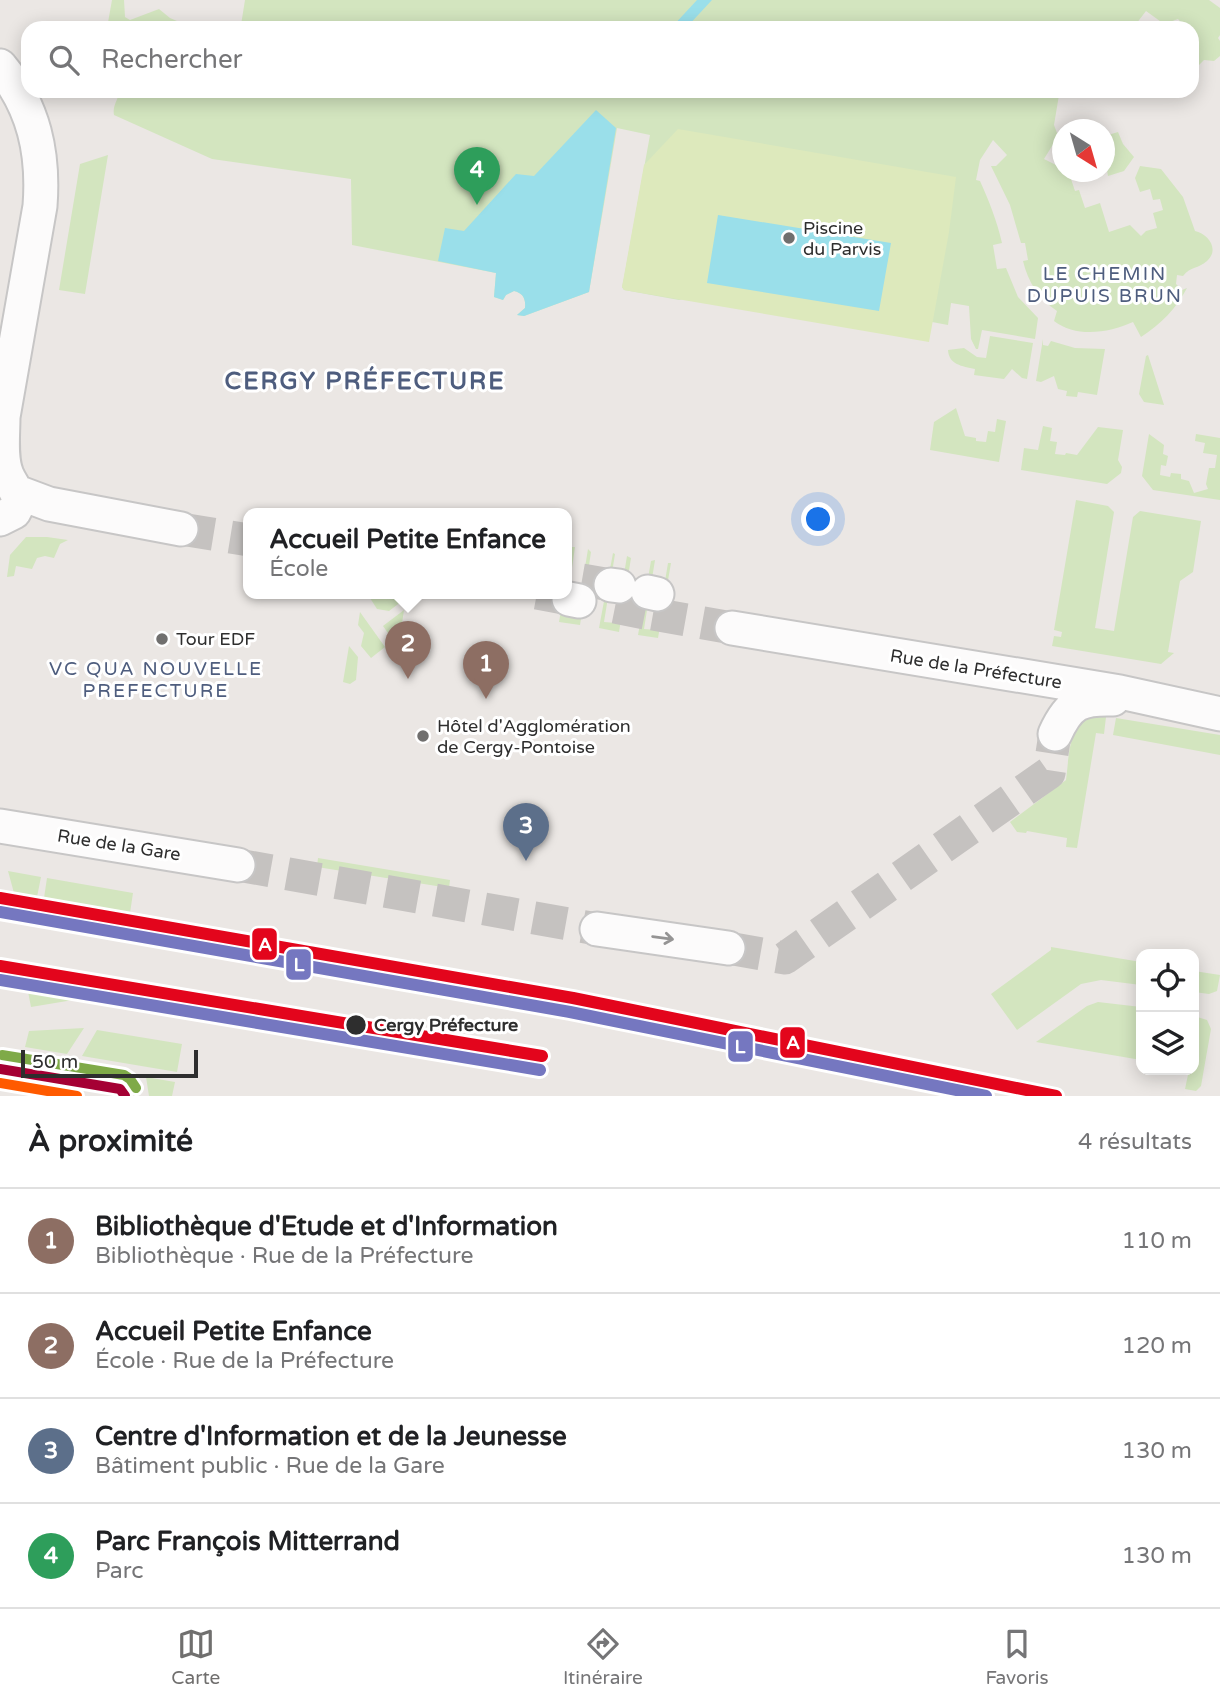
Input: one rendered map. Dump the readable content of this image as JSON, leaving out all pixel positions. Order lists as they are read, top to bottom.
{
  "streets": {
    "street": ["Rue de la Préfecture", "Rue de la Gare"]
  },
  "districts": ["LE CHEMIN DUPUIS BRUN", "CERGY PRÉFECTURE", "VC QUA NOUVELLE PREFECTURE"],
  "places": [
    "Piscine du Parvis",
    "Tour EDF",
    "Hôtel d'Agglomération de Cergy-Pontoise",
    "Cergy Préfecture"
  ],
  "lines": ["transit line A", "transit line L"],
  "scale_bar": "50 m",
  "north": "bottom right",
  "page": {
    "search": "Rechercher",
    "pins": [
      "4",
      "2",
      "1",
      "3"
    ],
    "popup": ["Accueil Petite Enfance", "École"],
    "scale": "50 m",
    "heading": ["À proximité", "4 résultats"],
    "list": [
      {
        "mark": "1",
        "name": "Bibliothèque d'Etude et d'Information",
        "note": "Bibliothèque · Rue de la Préfecture",
        "value": "110 m"
      },
      {
        "mark": "2",
        "name": "Accueil Petite Enfance",
        "note": "École · Rue de la Préfecture",
        "value": "120 m"
      },
      {
        "mark": "3",
        "name": "Centre d'Information et de la Jeunesse",
        "note": "Bâtiment public · Rue de la Gare",
        "value": "130 m"
      },
      {
        "mark": "4",
        "name": "Parc François Mitterrand",
        "note": "Parc",
        "value": "130 m"
      }
    ],
    "nav": ["Carte", "Itinéraire", "Favoris"]
  }
}
